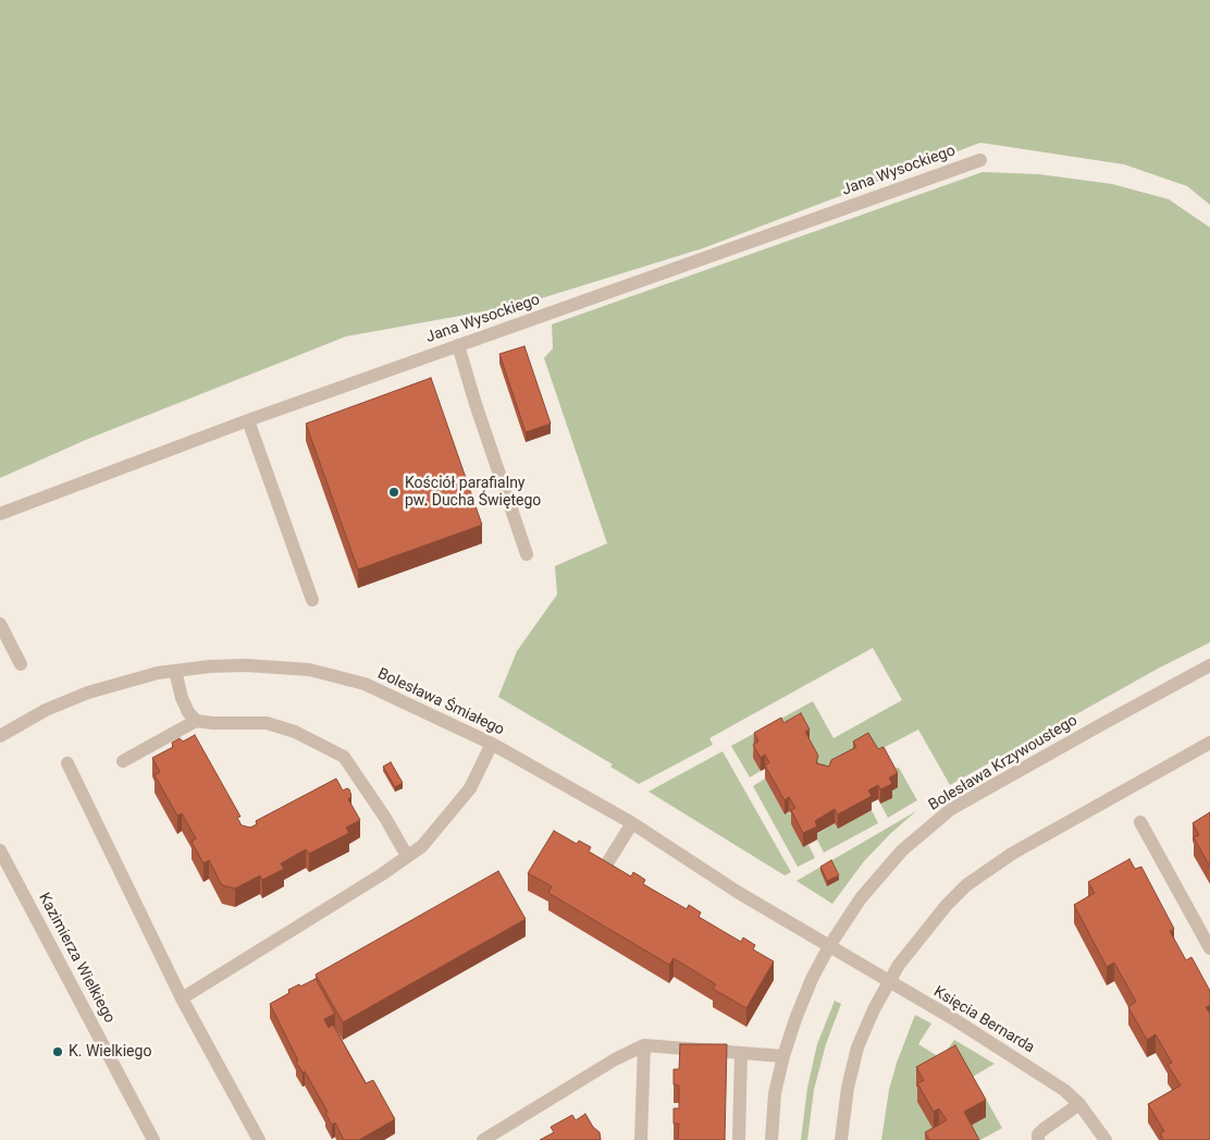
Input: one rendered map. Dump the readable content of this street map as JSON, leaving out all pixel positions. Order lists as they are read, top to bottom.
{
  "streets": {
    "street": [
      "Jana Wysockiego",
      "Bolesława Śmiałego",
      "Bolesława Krzywoustego",
      "Kazimierza Wielkiego",
      "Księcia Bernarda"
    ]
  },
  "crossings": [
    ["Bolesława Śmiałego", "Bolesława Krzywoustego"],
    ["Bolesława Śmiałego", "Księcia Bernarda"],
    ["Bolesława Krzywoustego", "Księcia Bernarda"]
  ],
  "places": ["Kościół parafialny pw. Ducha Świętego", "K. Wielkiego"]
}
